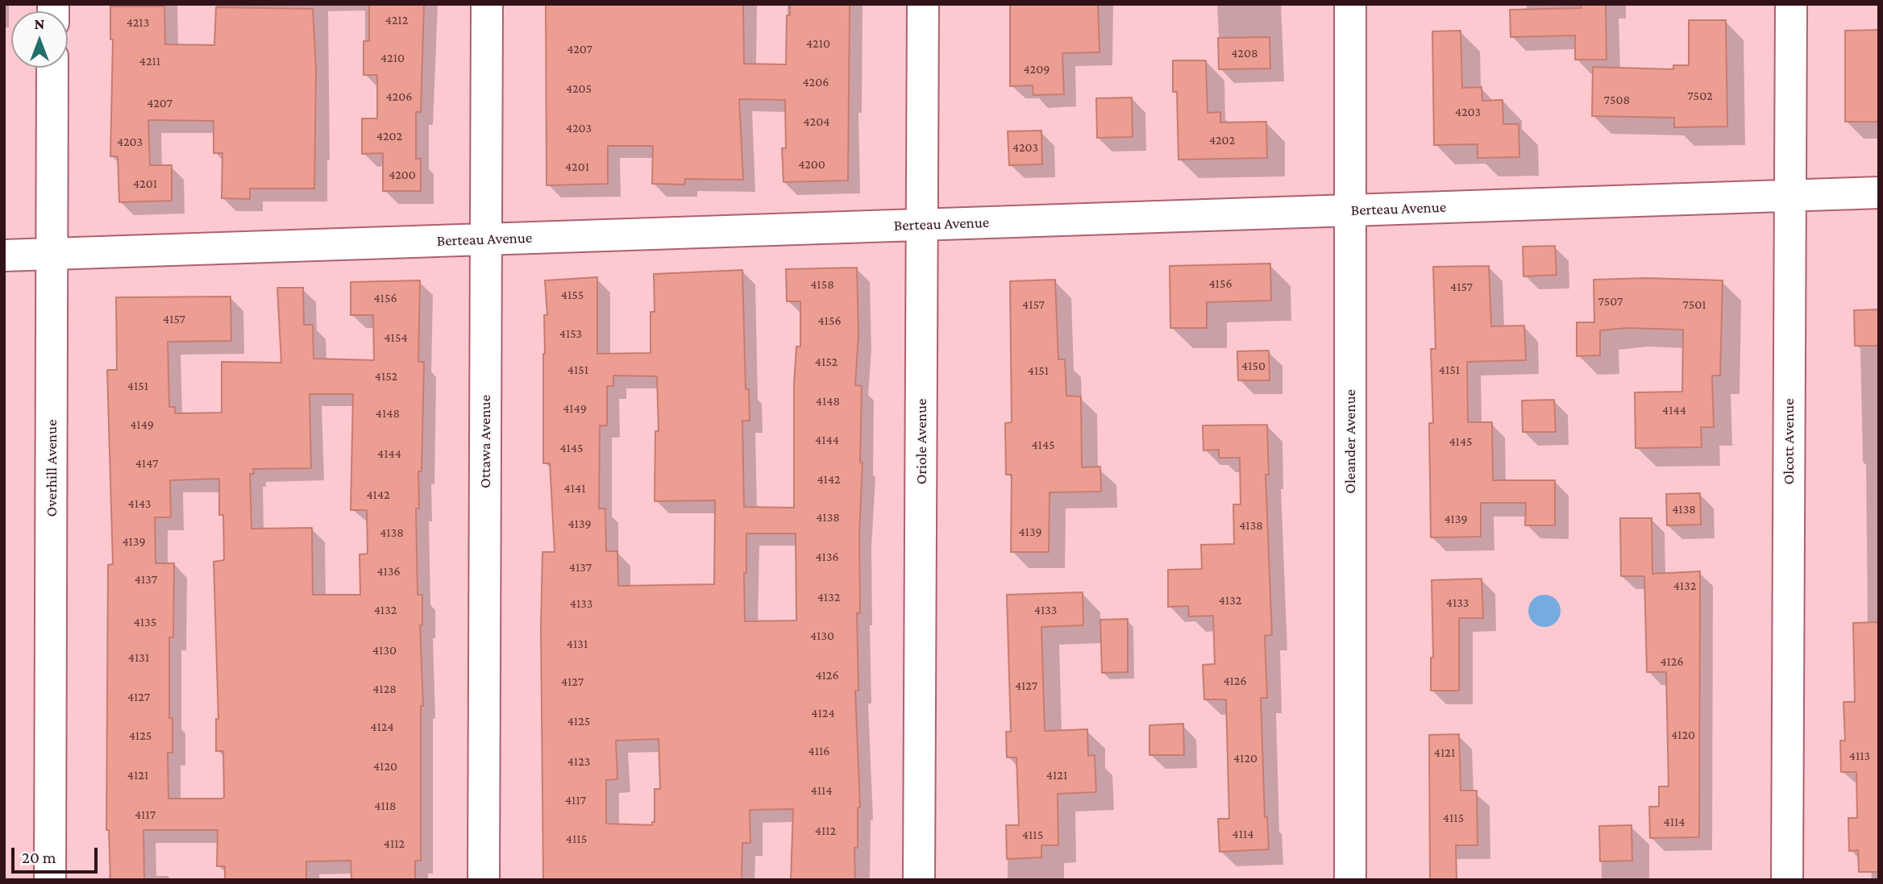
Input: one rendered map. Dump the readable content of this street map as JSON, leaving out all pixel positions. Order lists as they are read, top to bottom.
{
  "streets": {
    "street": [
      "Berteau Avenue",
      "Ottawa Avenue",
      "Oriole Avenue",
      "Oleander Avenue",
      "Olcott Avenue",
      "Overhill Avenue"
    ]
  },
  "crossings": [
    ["Berteau Avenue", "Ottawa Avenue"],
    ["Berteau Avenue", "Oriole Avenue"],
    ["Berteau Avenue", "Oleander Avenue"],
    ["Berteau Avenue", "Olcott Avenue"],
    ["Berteau Avenue", "Overhill Avenue"]
  ],
  "house_numbers": [
    "4212",
    "4213",
    "4210",
    "4207",
    "4208",
    "4210",
    "4211",
    "4209",
    "4206",
    "4205",
    "7502",
    "4206",
    "7508",
    "4207",
    "4203",
    "4204",
    "4203",
    "4202",
    "4202",
    "4203",
    "4203",
    "4200",
    "4201",
    "4200",
    "4201",
    "4156",
    "4158",
    "4157",
    "4155",
    "4156",
    "7507",
    "4157",
    "7501",
    "4157",
    "4156",
    "4153",
    "4154",
    "4152",
    "4150",
    "4151",
    "4151",
    "4151",
    "4152",
    "4151",
    "4148",
    "4149",
    "4144",
    "4148",
    "4149",
    "4144",
    "4145",
    "4145",
    "4145",
    "4144",
    "4147",
    "4142",
    "4141",
    "4142",
    "4143",
    "4138",
    "4138",
    "4139",
    "4139",
    "4138",
    "4139",
    "4138",
    "4139",
    "4136",
    "4137",
    "4136",
    "4137",
    "4132",
    "4132",
    "4132",
    "4133",
    "4133",
    "4132",
    "4133",
    "4135",
    "4130",
    "4131",
    "4130",
    "4131",
    "4126",
    "4126",
    "4126",
    "4127",
    "4127",
    "4128",
    "4127",
    "4124",
    "4125",
    "4124",
    "4120",
    "4125",
    "4116",
    "4121",
    "4113",
    "4120",
    "4123",
    "4120",
    "4121",
    "4121",
    "4114",
    "4117",
    "4118",
    "4117",
    "4115",
    "4114",
    "4112",
    "4114",
    "4115",
    "4115",
    "4112"
  ],
  "scale_bar": "20 m",
  "north": "top"
}
